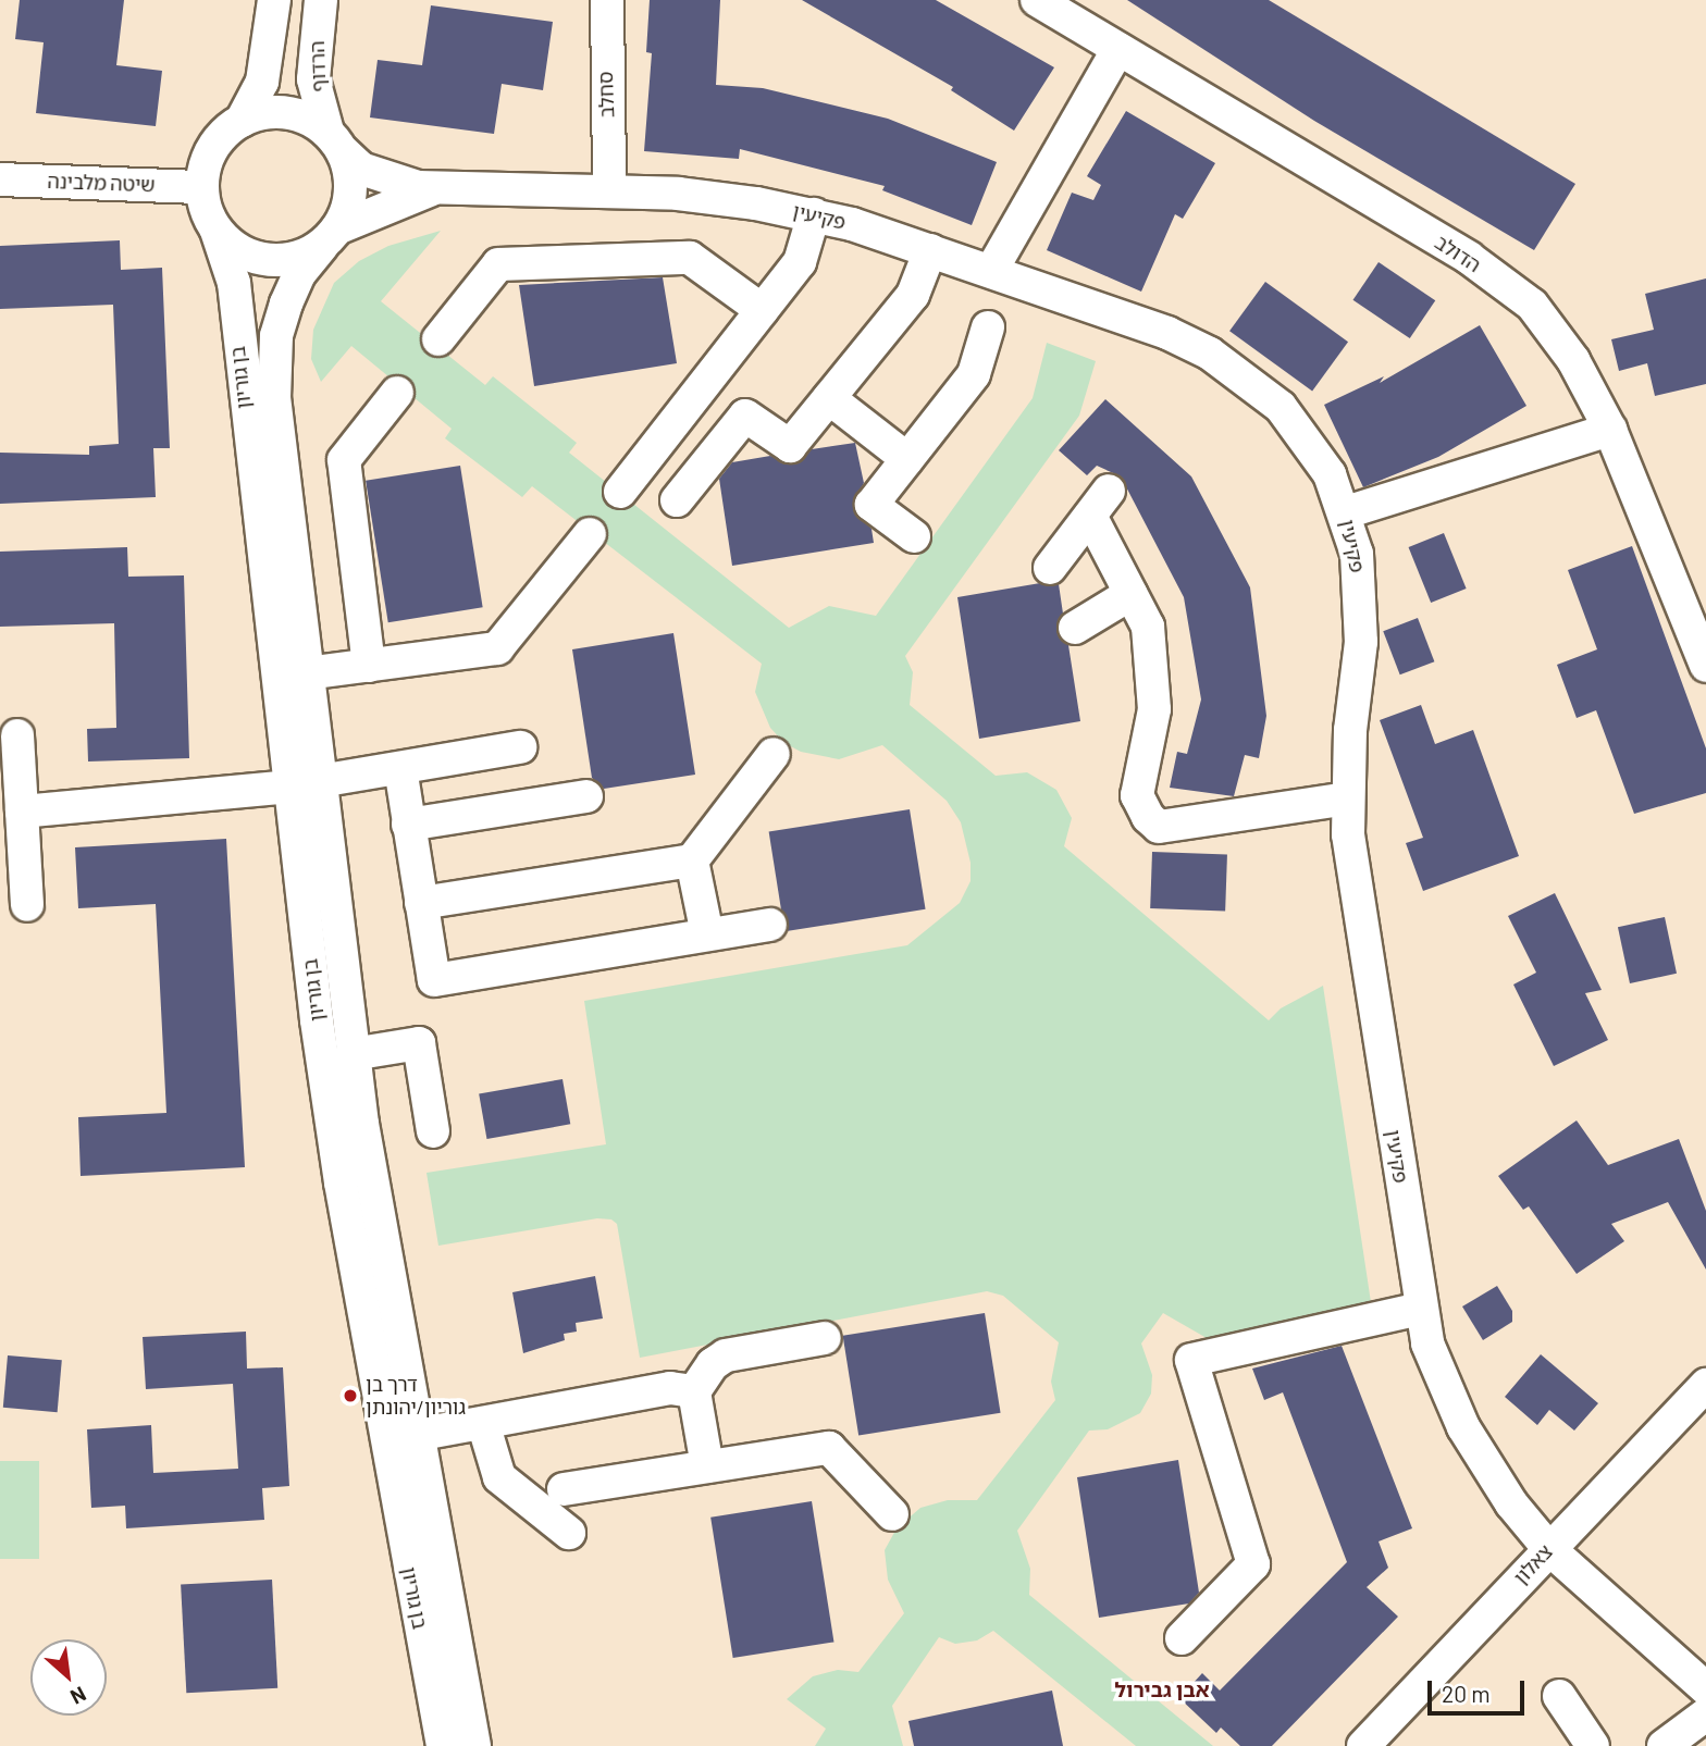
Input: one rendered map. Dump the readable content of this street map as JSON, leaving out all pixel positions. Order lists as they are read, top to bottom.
{
  "streets": {
    "street": [
      "הרדוף",
      "סחלב",
      "שיטה מלבינה",
      "פקיעין",
      "הדולב",
      "בן גוריון",
      "צאלון"
    ]
  },
  "crossings": [
    ["הרדוף", "שיטה מלבינה"],
    ["הרדוף", "פקיעין"],
    ["הרדוף", "בן גוריון"],
    ["סחלב", "פקיעין"],
    ["שיטה מלבינה", "פקיעין"],
    ["שיטה מלבינה", "בן גוריון"],
    ["פקיעין", "בן גוריון"],
    ["פקיעין", "צאלון"]
  ],
  "districts": ["אבן גבירול"],
  "places": ["דרך בן גוריון/יהונתן"],
  "scale_bar": "20 m",
  "north": "bottom right"
}
